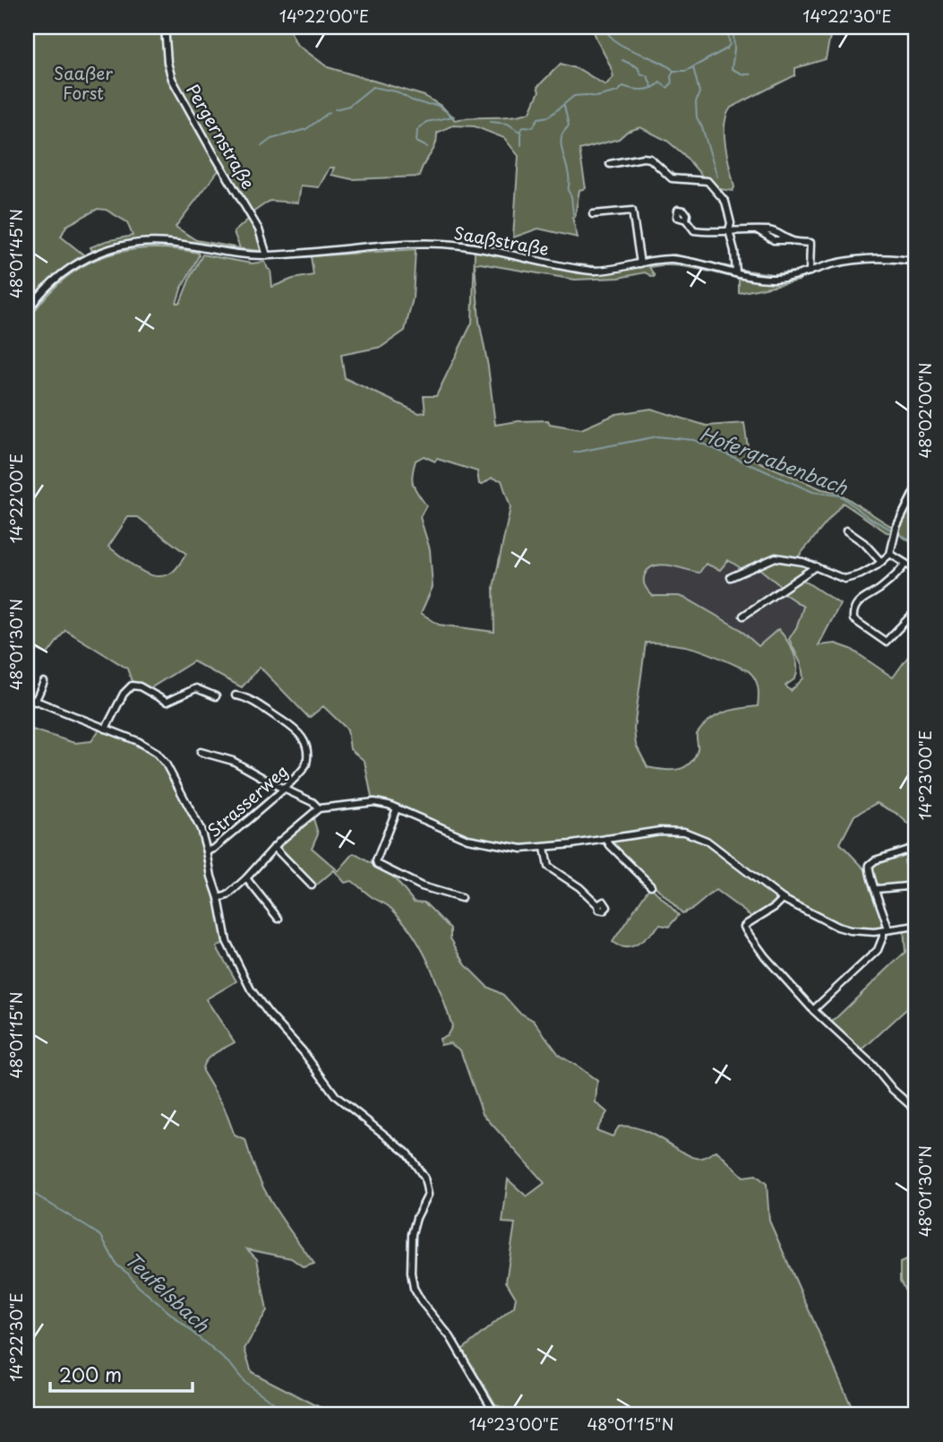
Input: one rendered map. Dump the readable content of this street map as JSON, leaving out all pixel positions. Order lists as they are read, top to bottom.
{
  "streets": {
    "street": ["Pergernstraße", "Saaßstraße", "Strasserweg"]
  },
  "crossings": [
    ["Pergernstraße", "Saaßstraße"]
  ],
  "water": ["Hofergrabenbach", "Teufelsbach"],
  "parks": ["Saaßer Forst"],
  "scale_bar": "200 m",
  "coordinates": [
    "14°22'00\"E",
    "14°22'30\"E",
    "48°01'45\"N",
    "48°02'00\"N",
    "48°01'30\"N",
    "14°23'00\"E",
    "48°01'15\"N"
  ]
}
